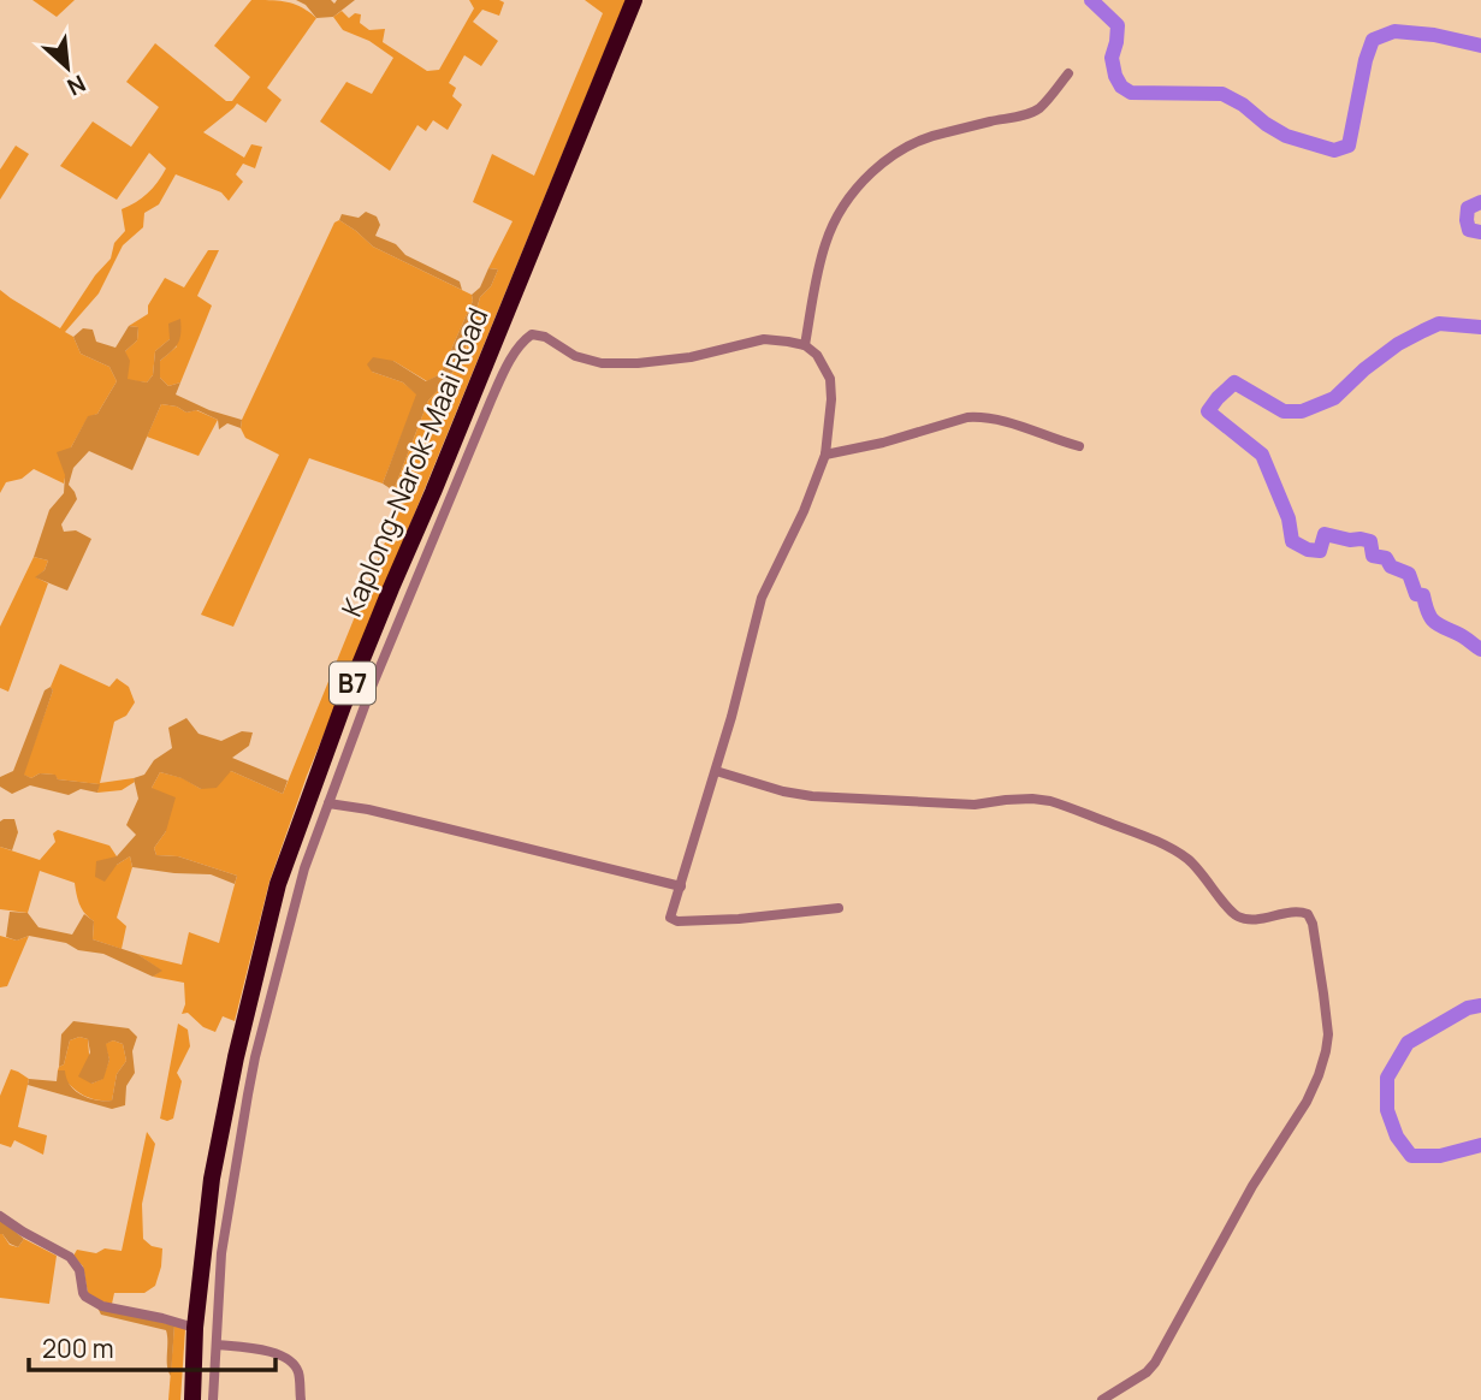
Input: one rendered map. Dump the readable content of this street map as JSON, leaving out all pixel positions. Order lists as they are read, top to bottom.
{
  "streets": {
    "highway": ["Kaplong-Narok-Maai Road", "B7"]
  },
  "scale_bar": "200 m",
  "north": "bottom right"
}
